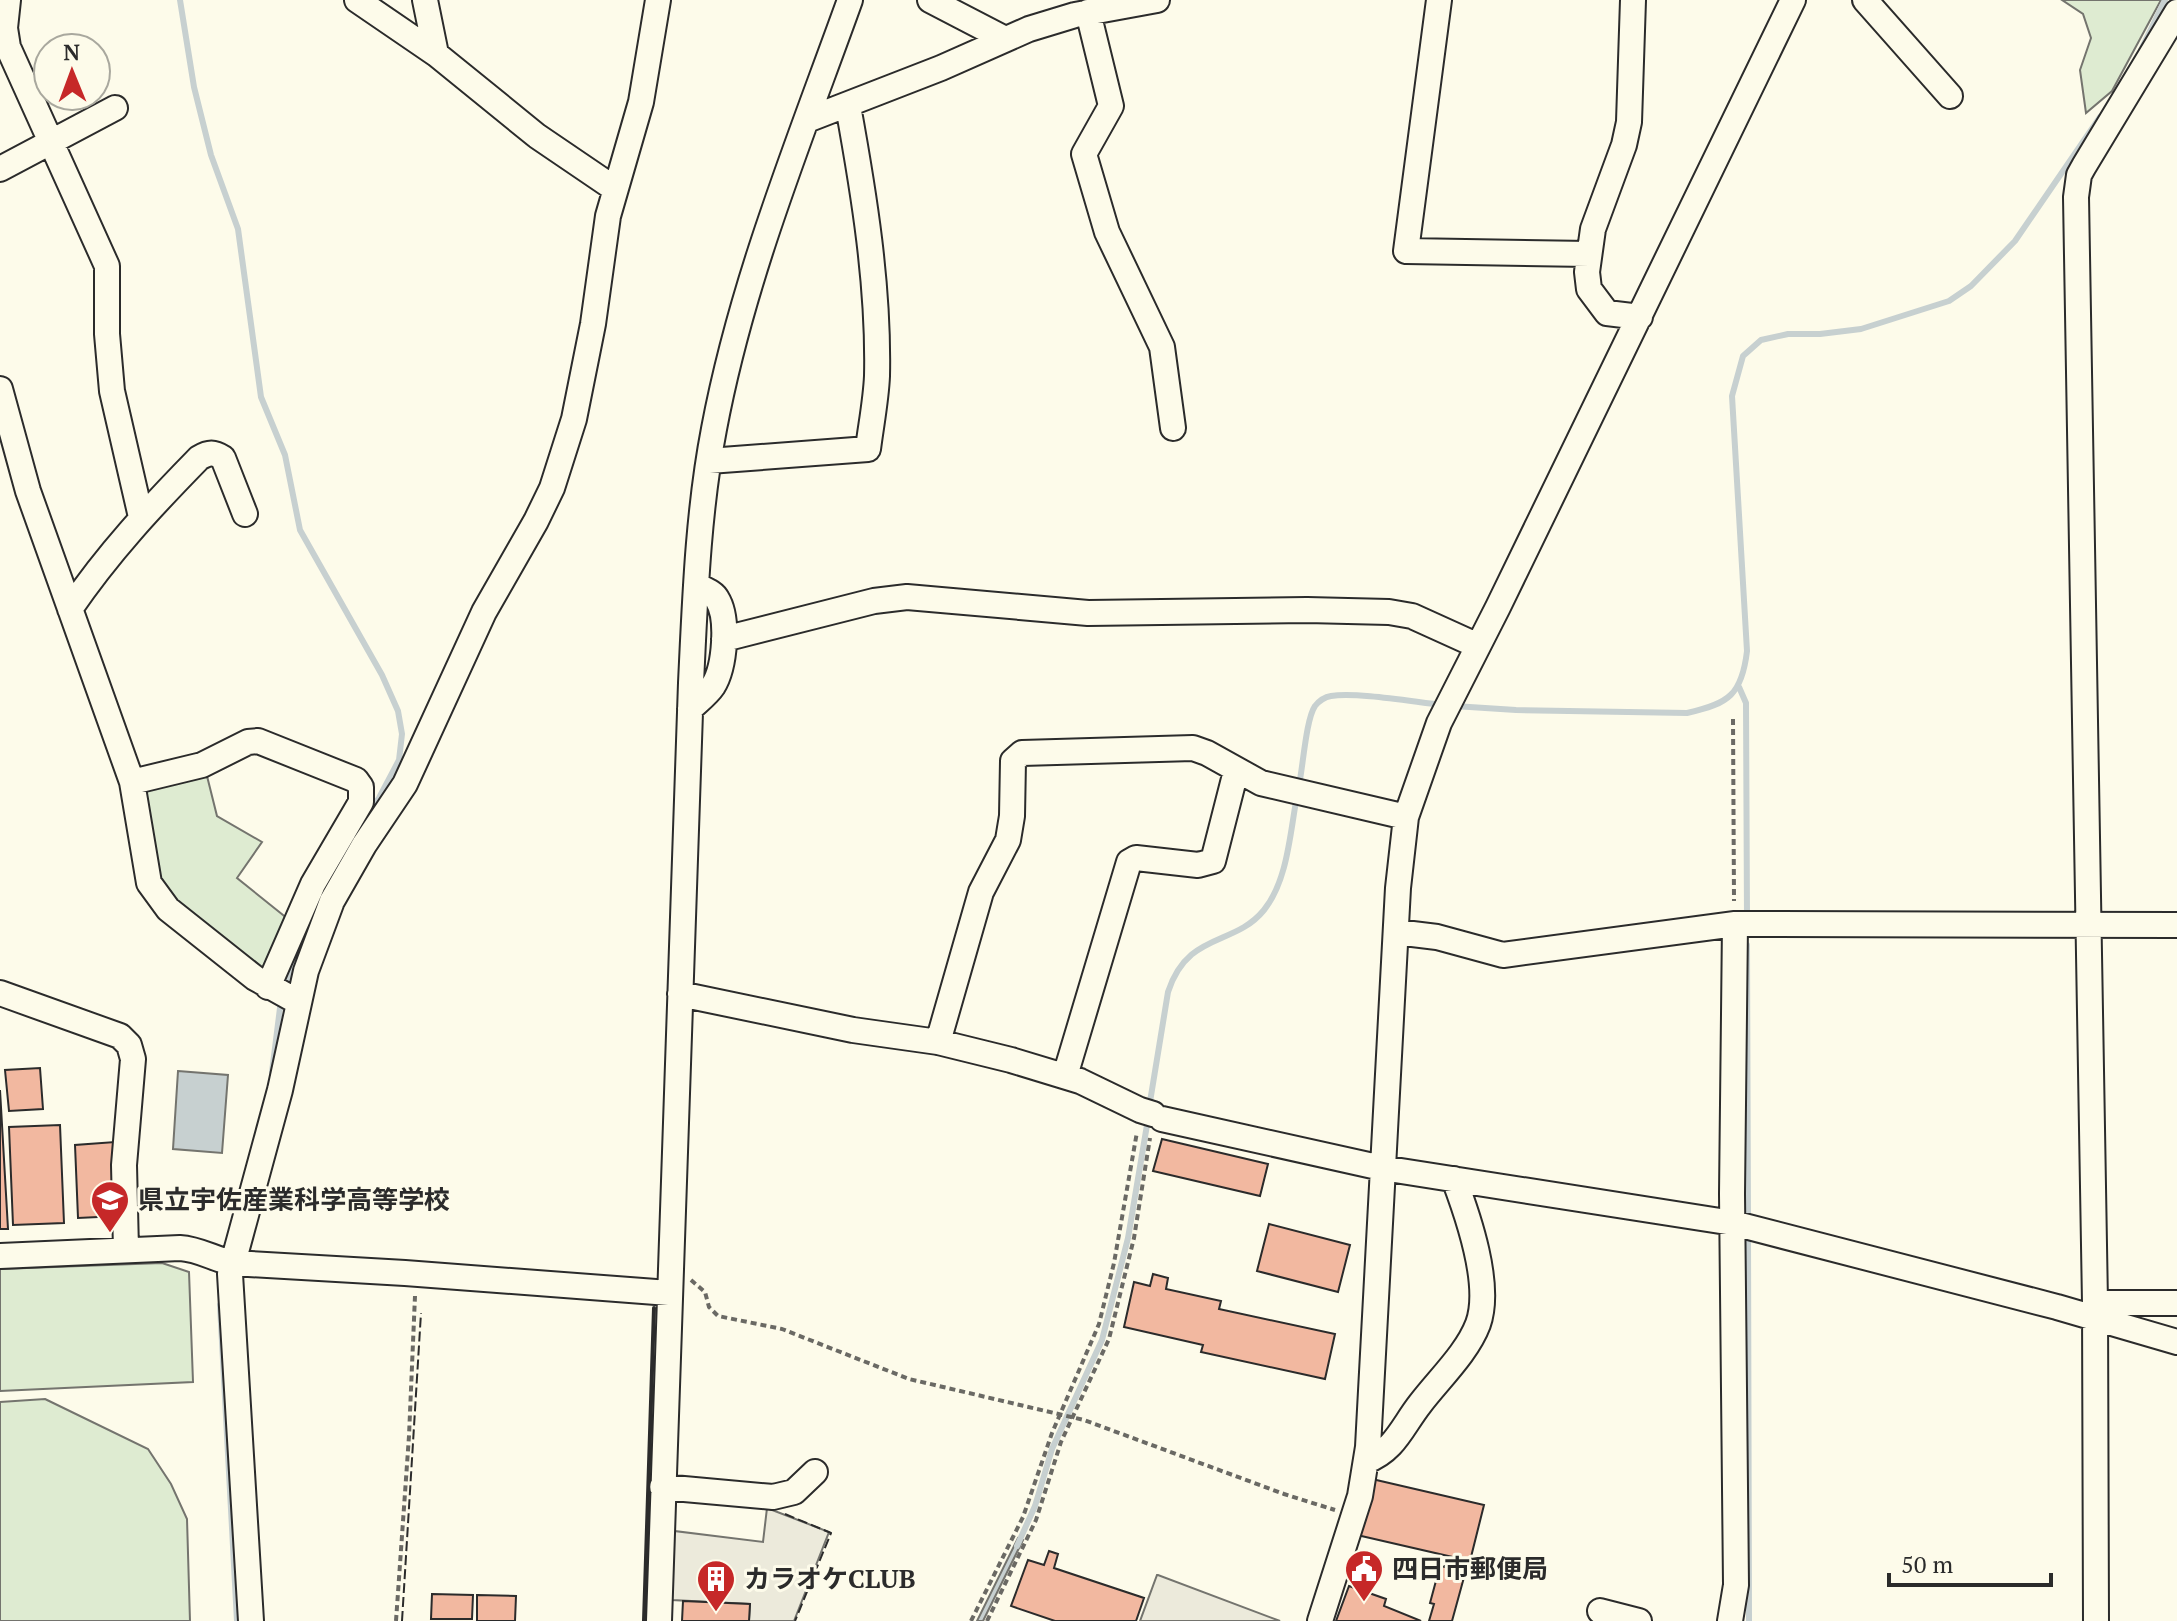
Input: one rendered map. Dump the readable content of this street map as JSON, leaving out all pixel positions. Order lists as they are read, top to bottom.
{
  "places": {
    "school or university": ["県立宇佐産業科学高等学校"],
    "public building": ["四日市郵便局"],
    "building": ["カラオケCLUB"]
  },
  "scale_bar": "50 m",
  "north": "top"
}
